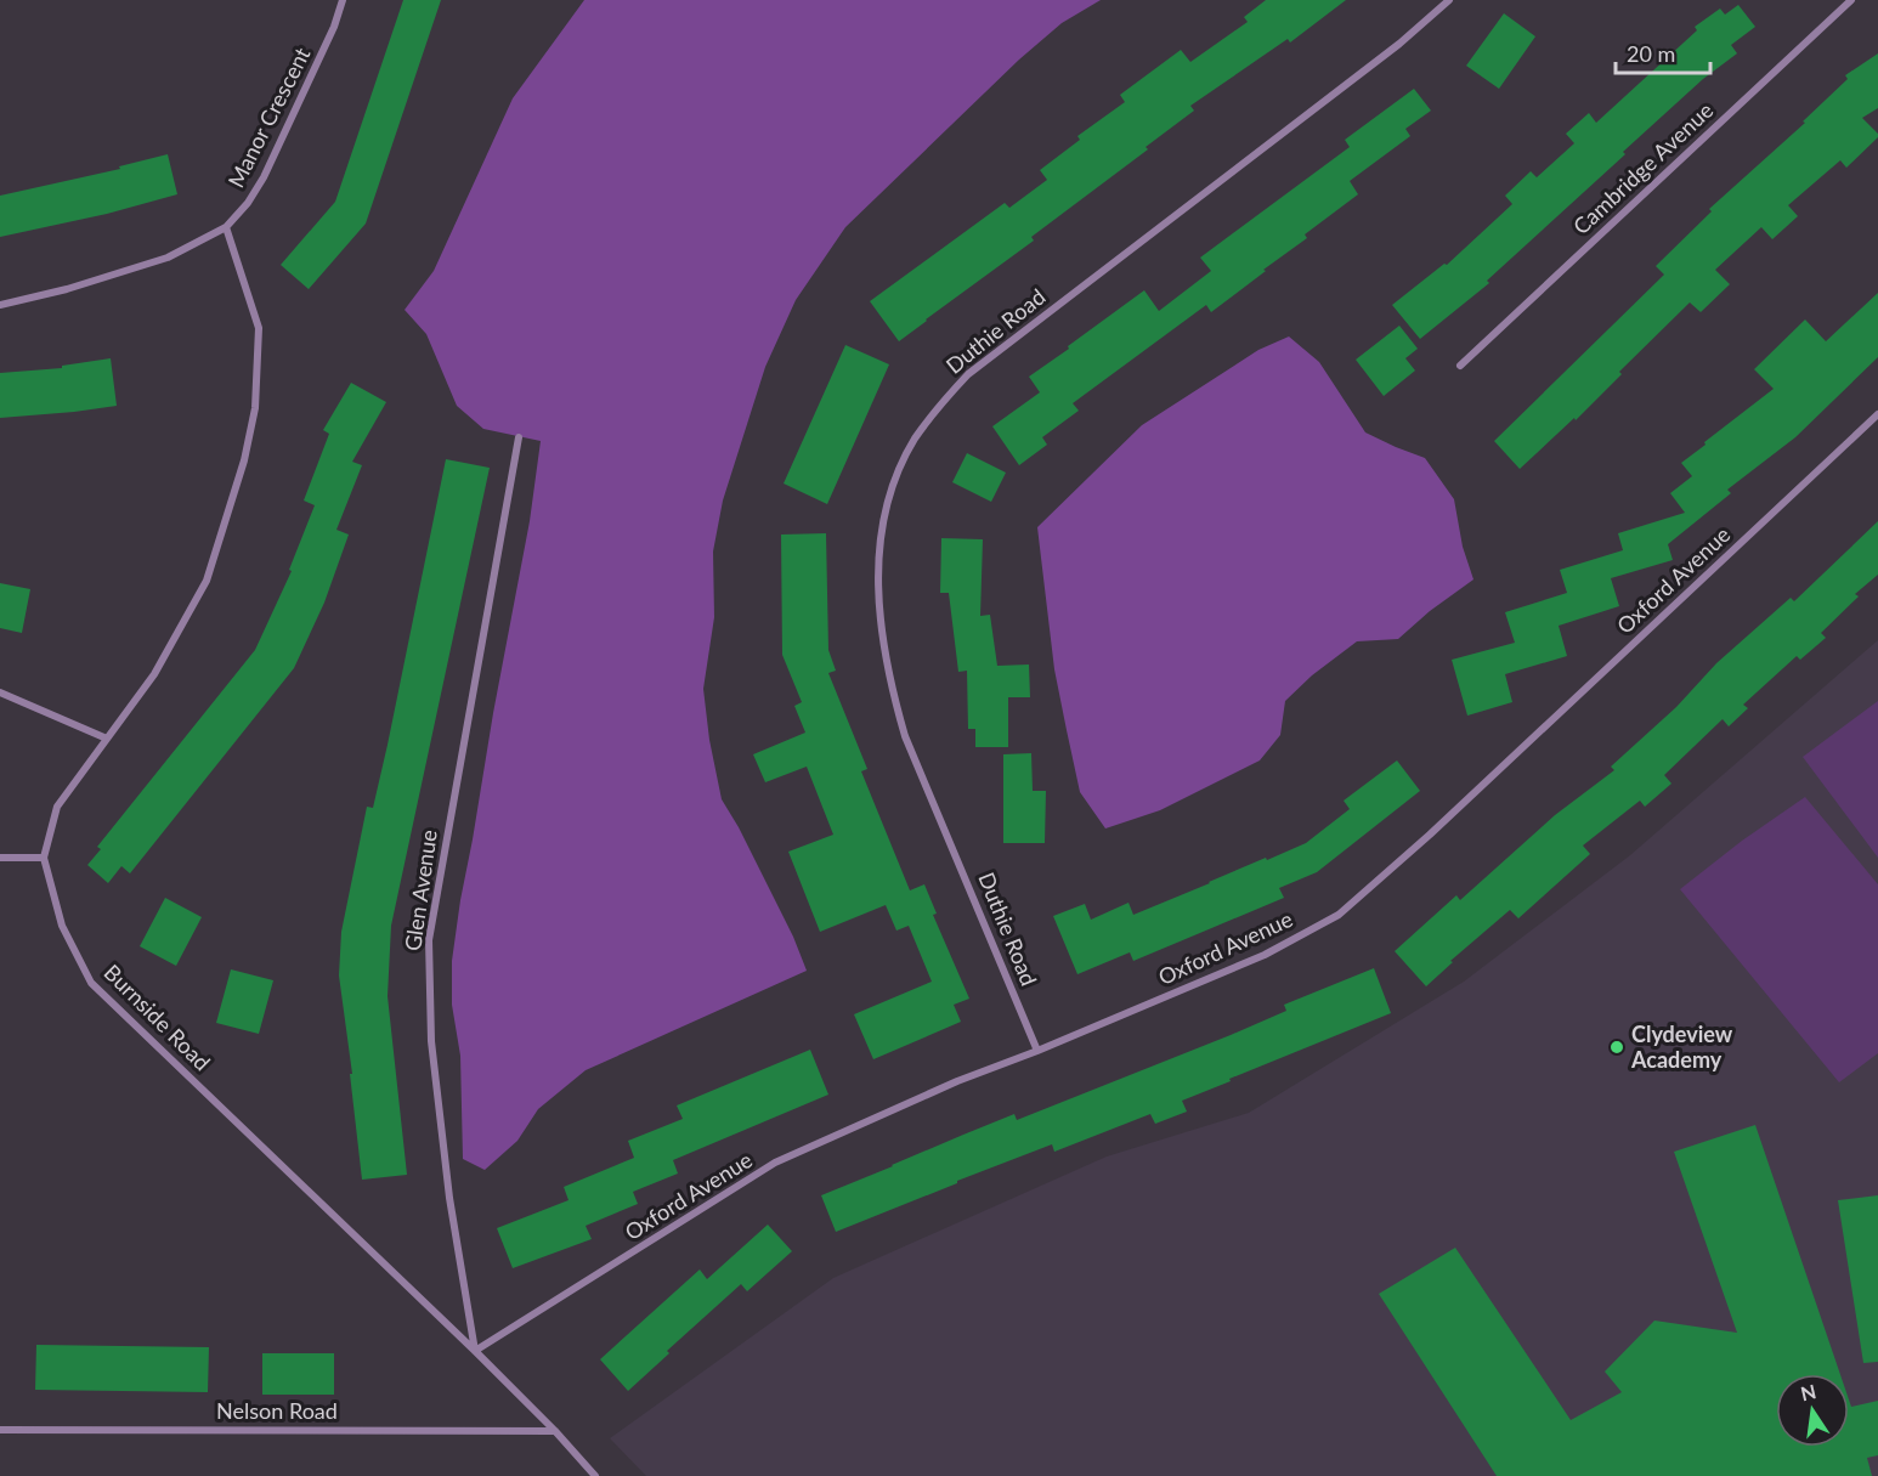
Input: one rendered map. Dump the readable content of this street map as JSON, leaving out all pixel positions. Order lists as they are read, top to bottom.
{
  "streets": {
    "street": [
      "Manor Crescent",
      "Cambridge Avenue",
      "Duthie Road",
      "Oxford Avenue",
      "Glen Avenue",
      "Burnside Road",
      "Nelson Road"
    ]
  },
  "crossings": [
    ["Manor Crescent", "Burnside Road"],
    ["Duthie Road", "Oxford Avenue"],
    ["Oxford Avenue", "Glen Avenue"],
    ["Oxford Avenue", "Burnside Road"],
    ["Glen Avenue", "Burnside Road"],
    ["Burnside Road", "Nelson Road"]
  ],
  "places": ["Clydeview Academy"],
  "scale_bar": "20 m",
  "north": "top"
}
